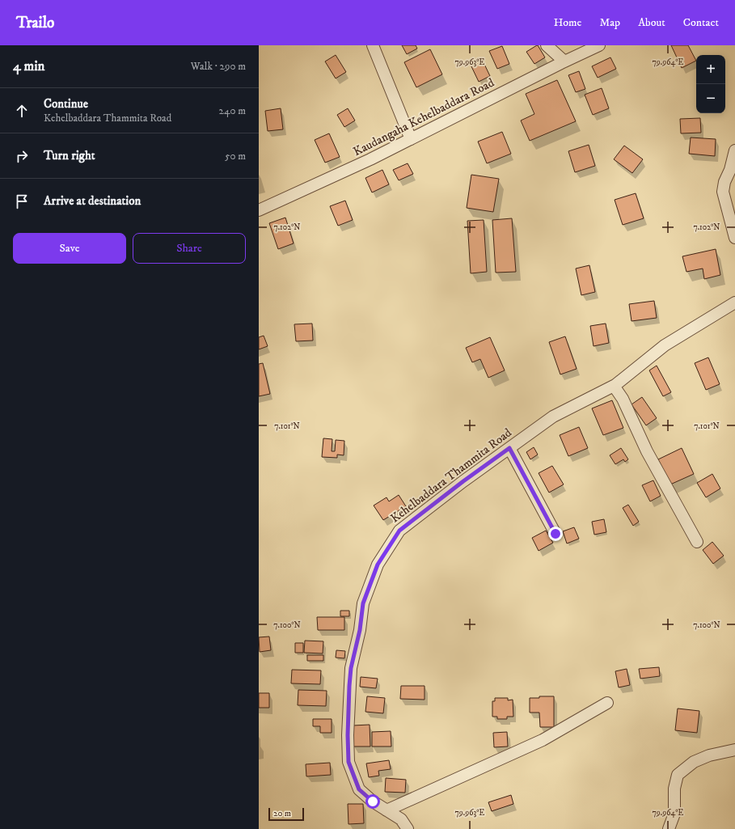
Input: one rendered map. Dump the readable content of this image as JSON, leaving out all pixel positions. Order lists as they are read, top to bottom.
{
  "streets": {
    "street": ["Kaudangaha Kehelbaddara Road", "Kehelbaddara Thammita Road"]
  },
  "scale_bar": "20 m",
  "page": {
    "header": "Trailo",
    "nav": [
      "Home",
      "Map",
      "About",
      "Contact"
    ],
    "heading": ["4 min", "Walk · 290 m"],
    "map_buttons": ["+", "−"],
    "list": [
      ["Continue", "Kehelbaddara Thammita Road", "240 m"],
      ["Turn right", "50 m"],
      "Arrive at destination"
    ],
    "buttons": ["Save", "Share"],
    "scale": "20 m"
  },
  "coordinates": [
    "79.963°E",
    "79.964°E",
    "7.102°N",
    "7.101°N",
    "7.100°N"
  ]
}
